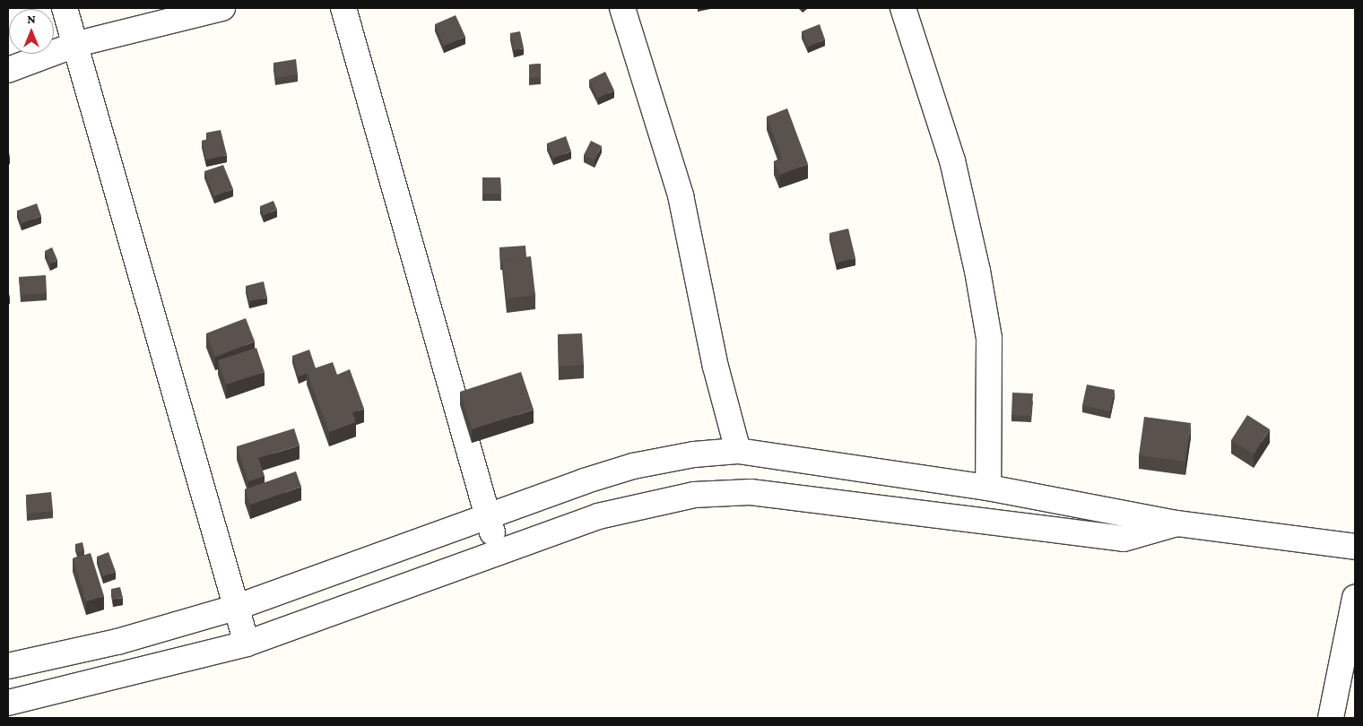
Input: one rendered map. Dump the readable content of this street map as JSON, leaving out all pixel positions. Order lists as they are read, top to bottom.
{
  "north": "top"
}
